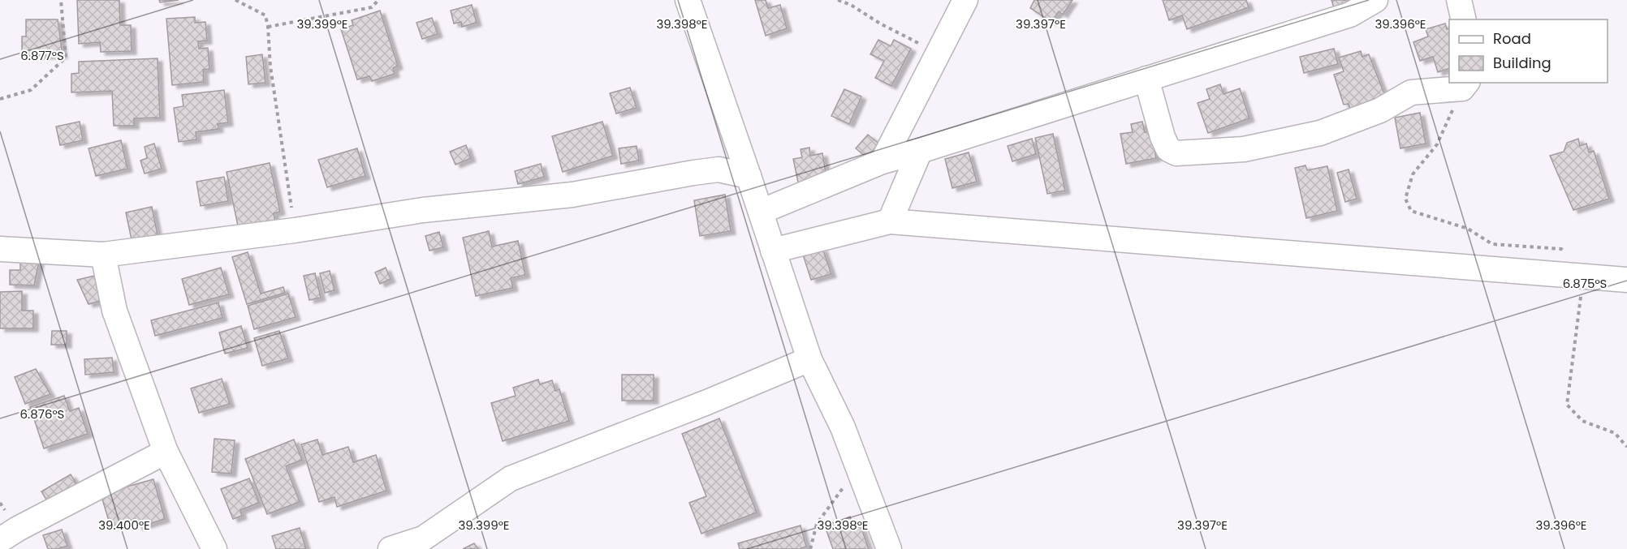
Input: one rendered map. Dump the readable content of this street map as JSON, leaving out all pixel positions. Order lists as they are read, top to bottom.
{
  "legend": ["Road", "Building"],
  "coordinates": [
    "39.399°E",
    "39.398°E",
    "39.397°E",
    "39.396°E",
    "6.877°S",
    "6.875°S",
    "6.876°S",
    "39.400°E"
  ]
}
